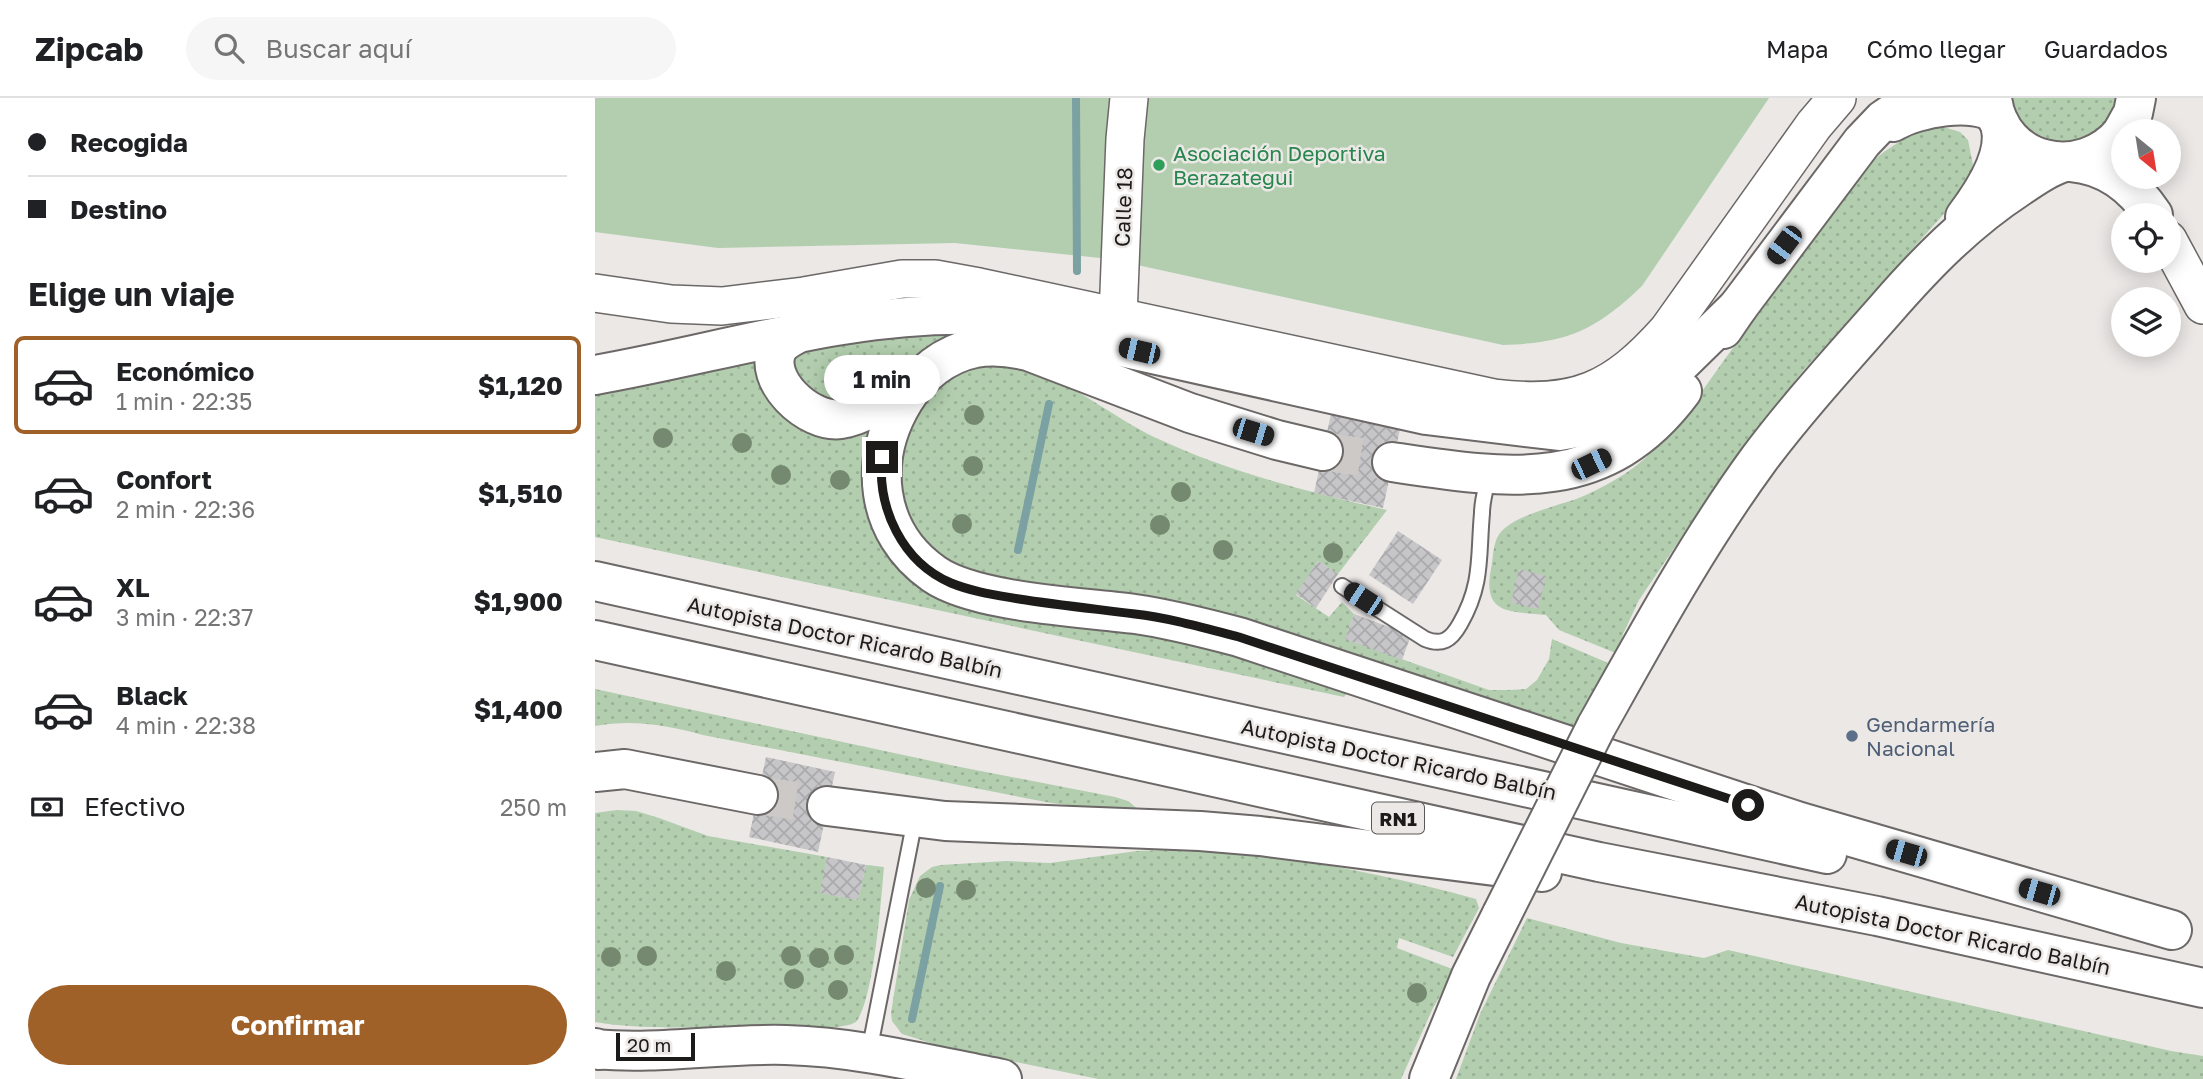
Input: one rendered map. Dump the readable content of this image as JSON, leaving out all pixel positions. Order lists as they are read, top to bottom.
{
  "streets": {
    "main road": ["Autopista Doctor Ricardo Balbín", "RN1"],
    "street": ["Calle 18"]
  },
  "places": ["Asociación Deportiva Berazategui", "Gendarmería Nacional"],
  "scale_bar": "20 m",
  "north": "bottom right",
  "page": {
    "header": "Zipcab",
    "search": "Buscar aquí",
    "nav": ["Mapa", "Cómo llegar", "Guardados"],
    "banner": ["Recogida", "Destino"],
    "heading": "Elige un viaje",
    "list": [
      {
        "name": "Económico",
        "note": "1 min · 22:35",
        "value": "$1,120"
      },
      {
        "name": "Confort",
        "note": "2 min · 22:36",
        "value": "$1,510"
      },
      {
        "name": "XL",
        "note": "3 min · 22:37",
        "value": "$1,900"
      },
      {
        "name": "Black",
        "note": "4 min · 22:38",
        "value": "$1,400"
      }
    ],
    "bubble": "1 min",
    "pay": ["Efectivo", "250 m"],
    "buttons": "Confirmar",
    "scale": "20 m"
  }
}
